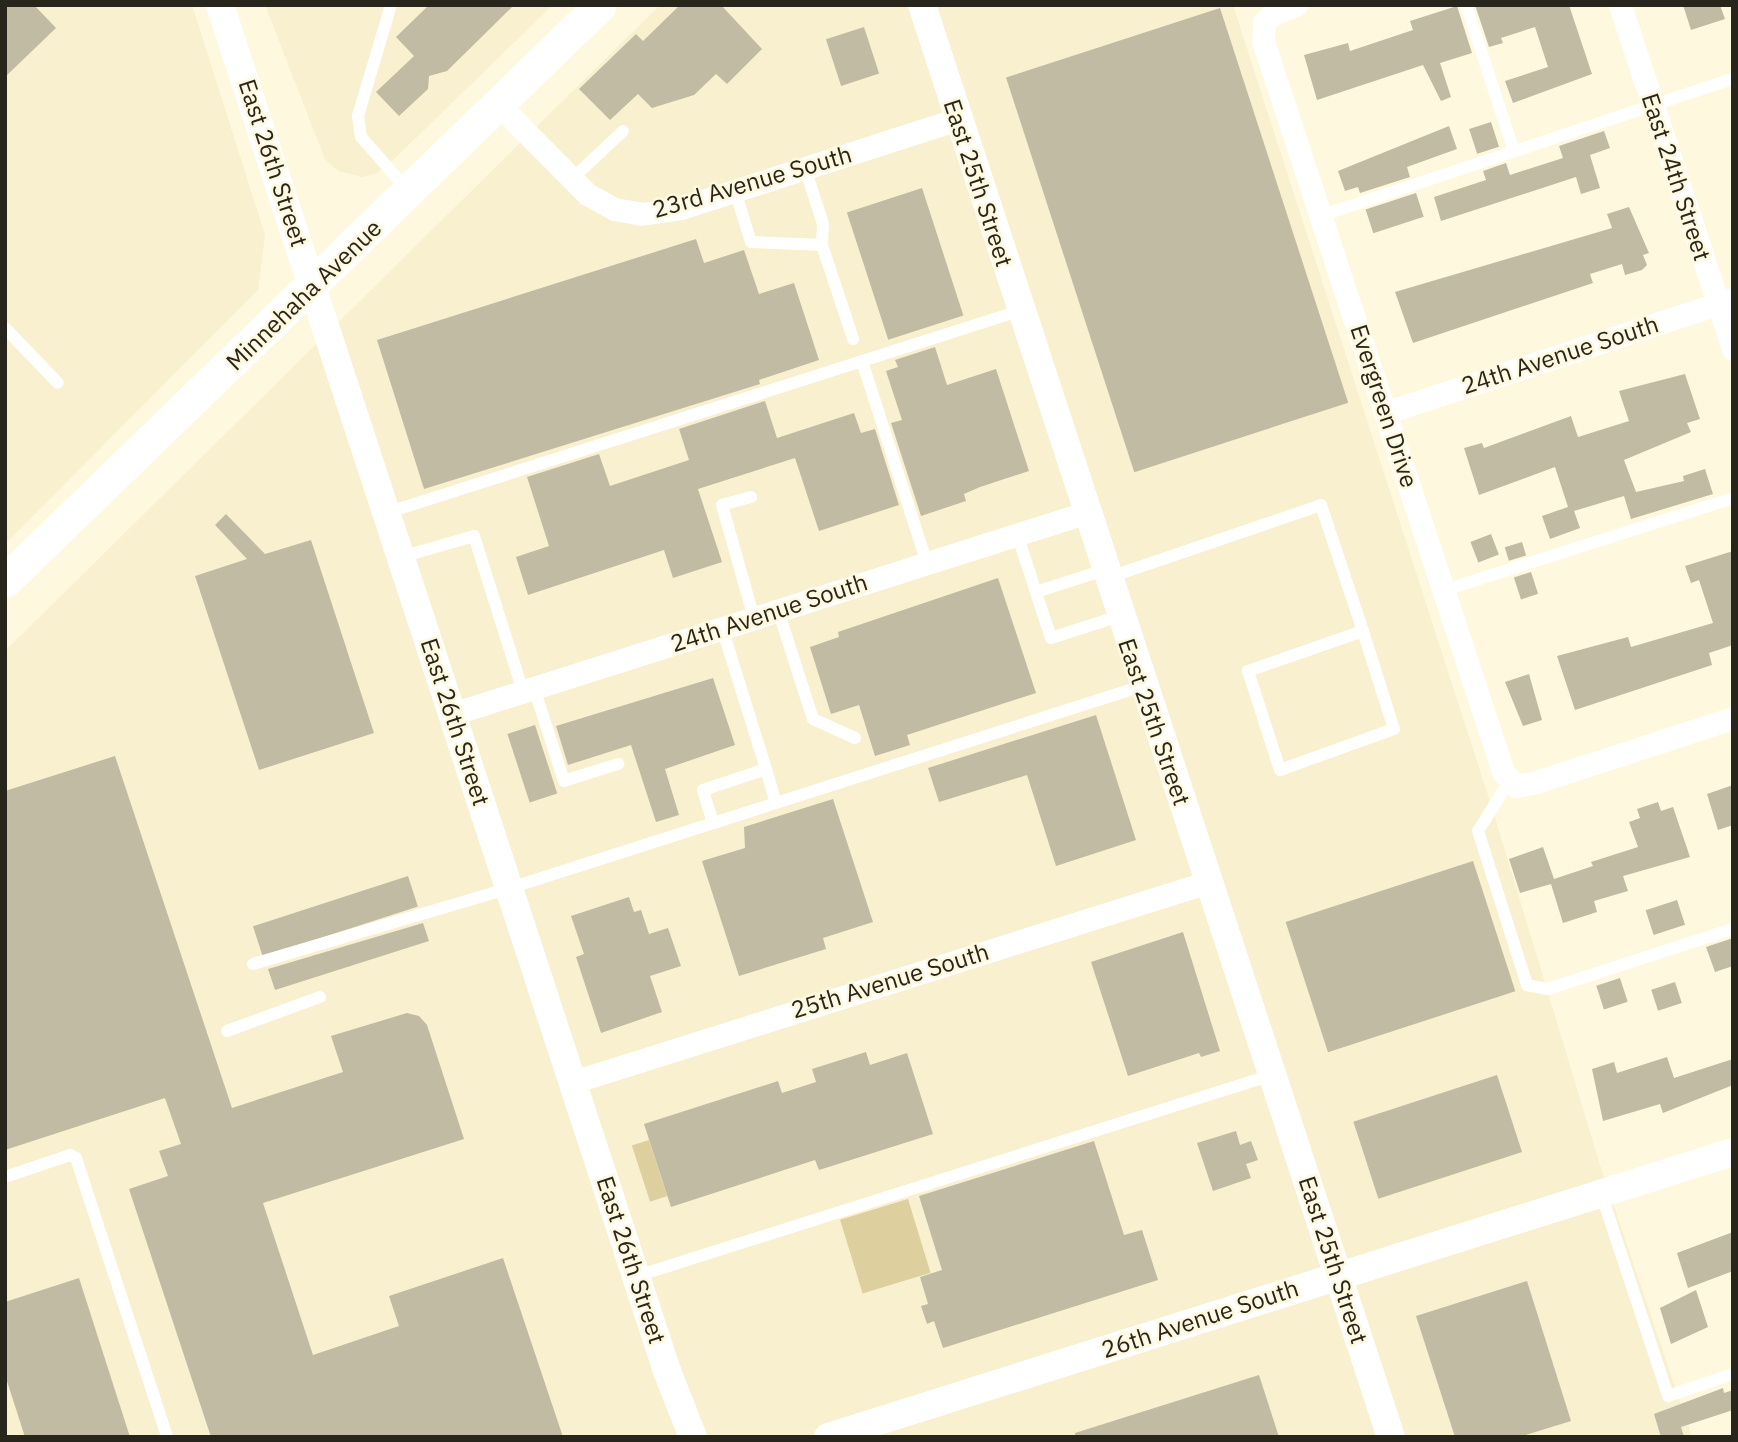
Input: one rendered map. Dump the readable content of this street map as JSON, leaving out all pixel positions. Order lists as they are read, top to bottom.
{
  "streets": {
    "main road": ["Minnehaha Avenue"],
    "street": [
      "East 26th Street",
      "East 24th Street",
      "23rd Avenue South",
      "East 25th Street",
      "24th Avenue South",
      "Evergreen Drive",
      "25th Avenue South",
      "26th Avenue South"
    ]
  },
  "crossings": [
    ["East 26th Street", "Minnehaha Avenue"],
    ["East 26th Street", "24th Avenue South"],
    ["East 26th Street", "25th Avenue South"],
    ["East 24th Street", "24th Avenue South"],
    ["23rd Avenue South", "East 25th Street"],
    ["23rd Avenue South", "Minnehaha Avenue"],
    ["East 25th Street", "24th Avenue South"],
    ["East 25th Street", "25th Avenue South"],
    ["East 25th Street", "26th Avenue South"],
    ["24th Avenue South", "Evergreen Drive"]
  ]
}
